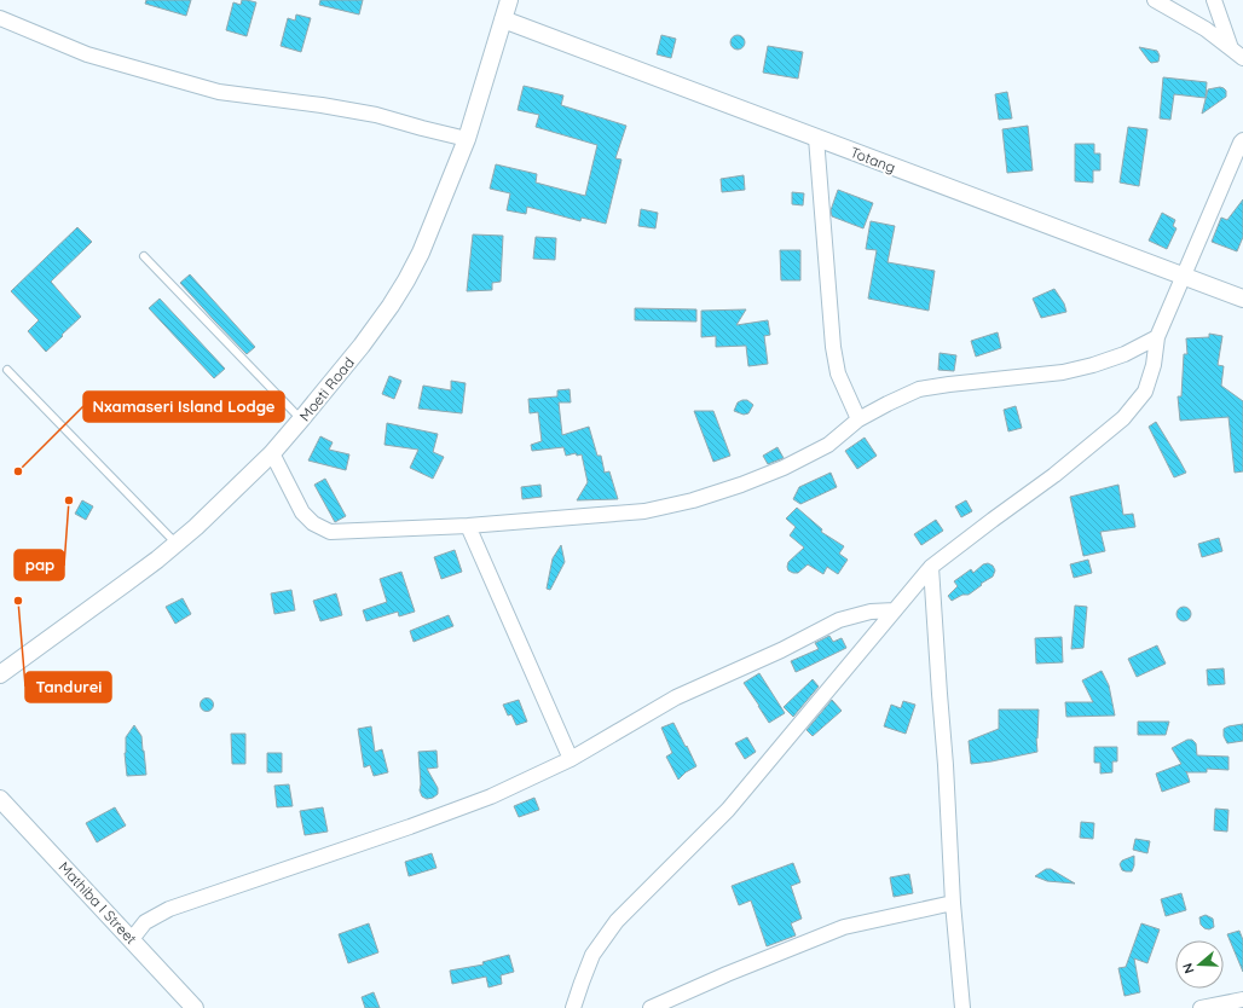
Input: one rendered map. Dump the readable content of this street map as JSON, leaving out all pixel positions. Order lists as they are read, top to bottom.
{
  "streets": {
    "street": ["Totang", "Moeti Road", "Mathiba I Street"]
  },
  "crossings": [
    ["Totang", "Moeti Road"]
  ],
  "places": ["Nxamaseri Island Lodge", "pap", "Tandurei"],
  "north": "left"
}
